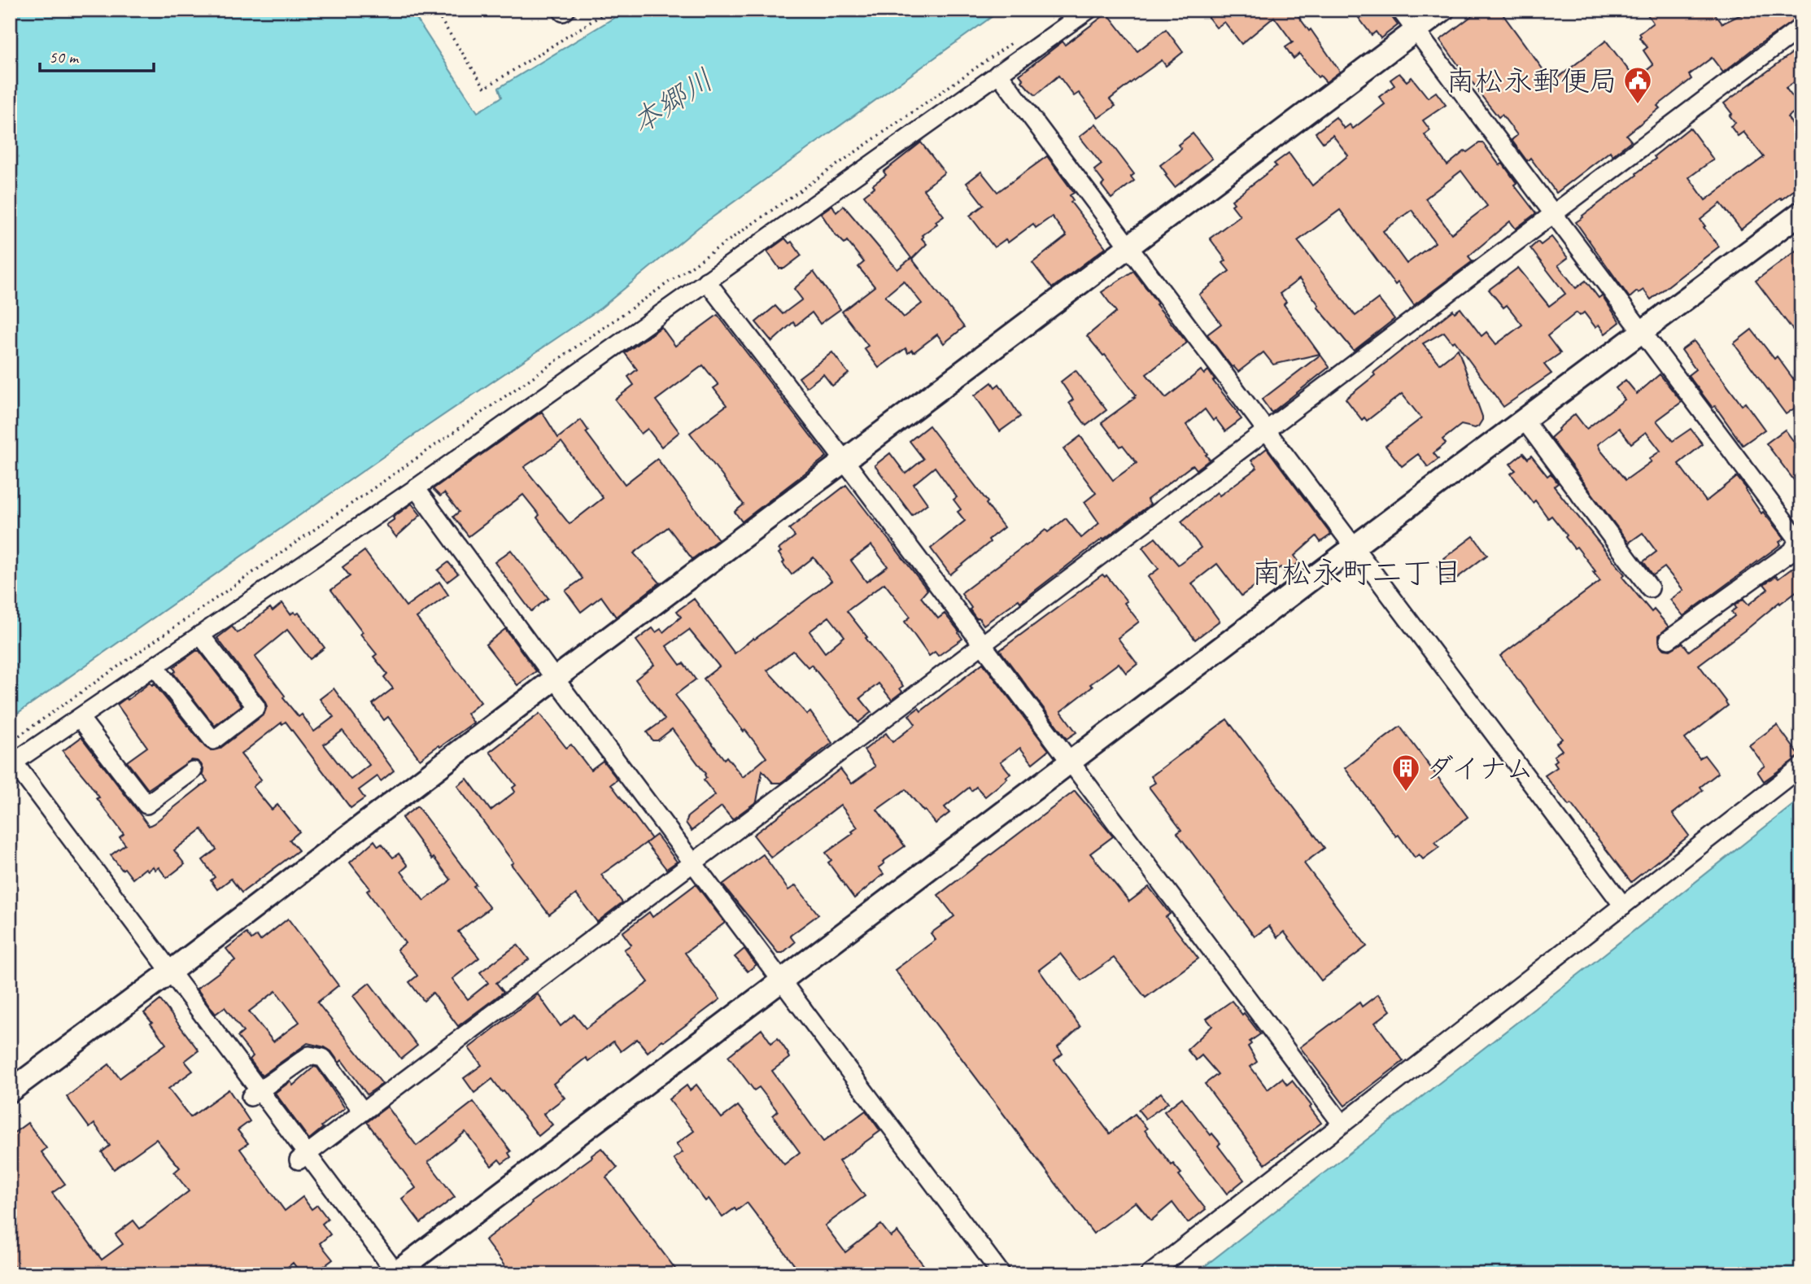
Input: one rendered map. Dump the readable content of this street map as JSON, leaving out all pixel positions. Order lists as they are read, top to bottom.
{
  "districts": ["南松永町二丁目"],
  "water": ["本郷川"],
  "places": {
    "public building": ["南松永郵便局"],
    "building": ["ダイナム"]
  },
  "scale_bar": "50 m"
}
